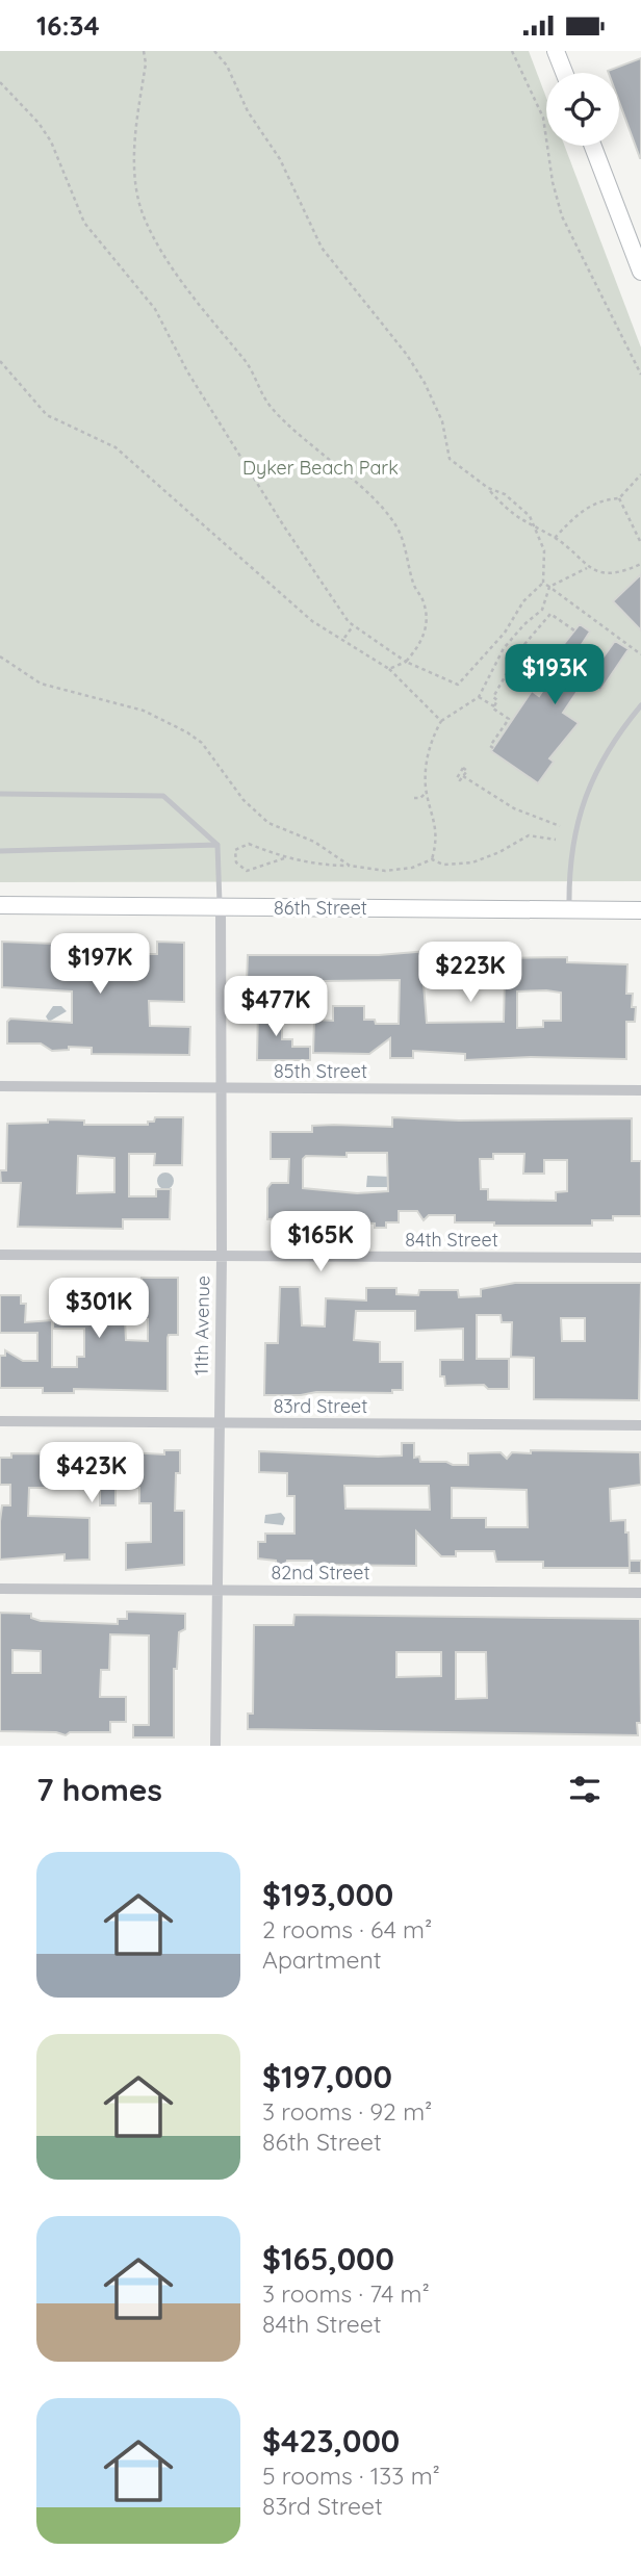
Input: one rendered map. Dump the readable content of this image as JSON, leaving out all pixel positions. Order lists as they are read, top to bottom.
{
  "streets": {
    "main road": ["86th Street"],
    "street": [
      "85th Street",
      "84th Street",
      "11th Avenue",
      "83rd Street",
      "82nd Street"
    ]
  },
  "crossings": [
    ["86th Street", "11th Avenue"],
    ["85th Street", "11th Avenue"],
    ["84th Street", "11th Avenue"],
    ["11th Avenue", "83rd Street"],
    ["11th Avenue", "82nd Street"]
  ],
  "parks": ["Dyker Beach Park"],
  "page": {
    "status": "16:34",
    "price": [
      "$193K",
      "$197K",
      "$223K",
      "$477K",
      "$165K",
      "$301K",
      "$423K"
    ],
    "heading": "7 homes",
    "list": [
      {
        "name": "$193,000",
        "note": "2 rooms · 64 m² · Apartment"
      },
      {
        "name": "$197,000",
        "note": "3 rooms · 92 m² · 86th Street"
      },
      {
        "name": "$165,000",
        "note": "3 rooms · 74 m² · 84th Street"
      },
      {
        "name": "$423,000",
        "note": "5 rooms · 133 m² · 83rd Street"
      }
    ]
  }
}
